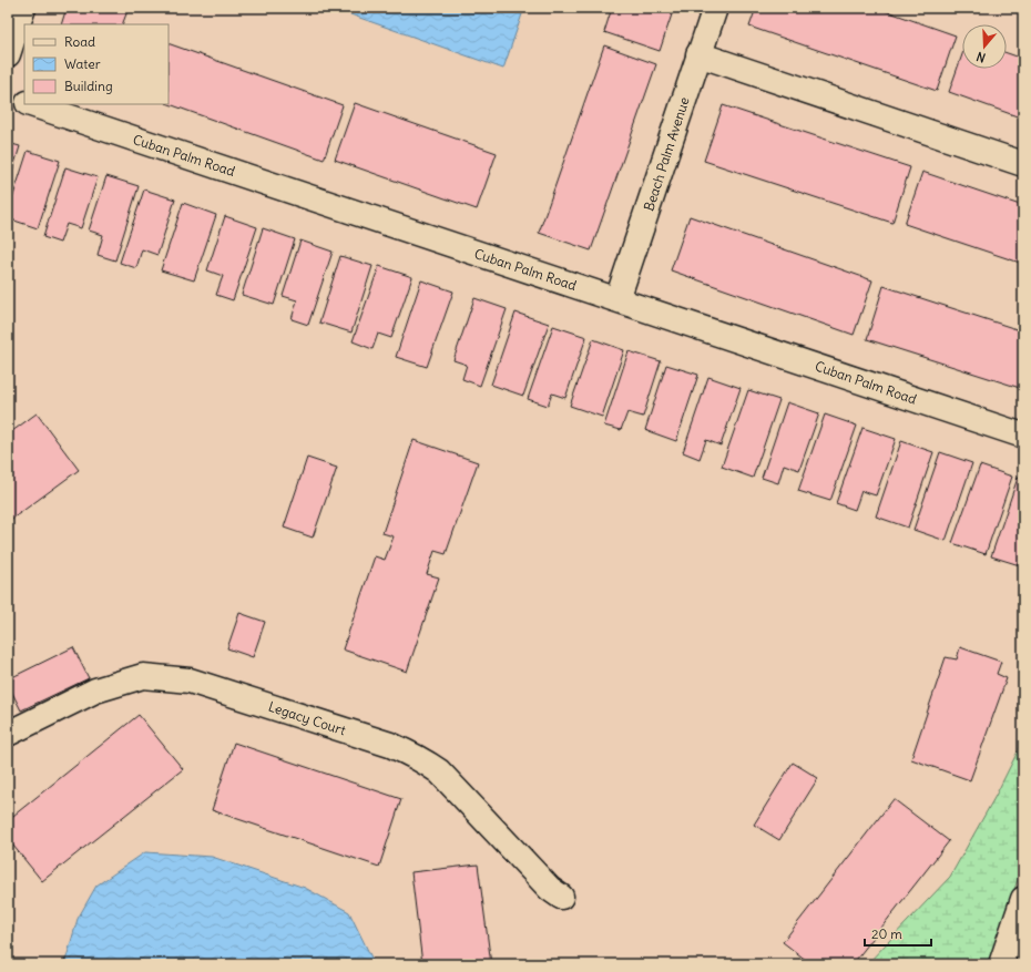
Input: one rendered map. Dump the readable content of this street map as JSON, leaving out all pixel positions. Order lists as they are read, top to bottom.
{
  "streets": {
    "street": ["Beach Palm Avenue", "Cuban Palm Road", "Legacy Court"]
  },
  "crossings": [
    ["Beach Palm Avenue", "Cuban Palm Road"]
  ],
  "legend": ["Road", "Water", "Building"],
  "scale_bar": "20 m",
  "north": "bottom"
}
